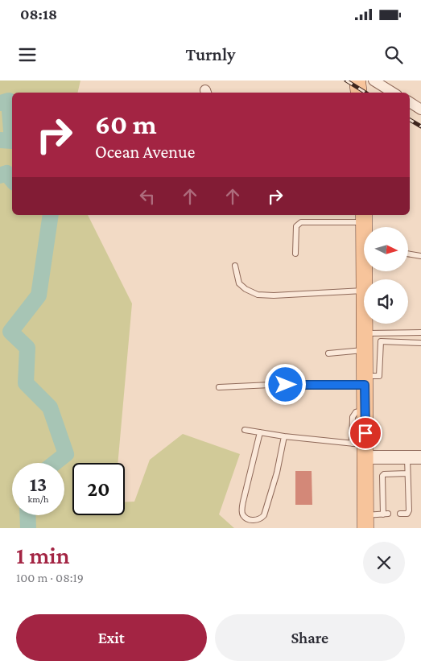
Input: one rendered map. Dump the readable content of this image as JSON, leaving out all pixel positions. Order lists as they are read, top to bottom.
{
  "north": "right",
  "page": {
    "status": "08:18",
    "header": "Turnly",
    "turn": ["60 m", "Ocean Avenue"],
    "speed": "13 km/h",
    "limit": "20",
    "heading": ["1 min", "100 m · 08:19"],
    "buttons": ["Exit", "Share"]
  }
}
